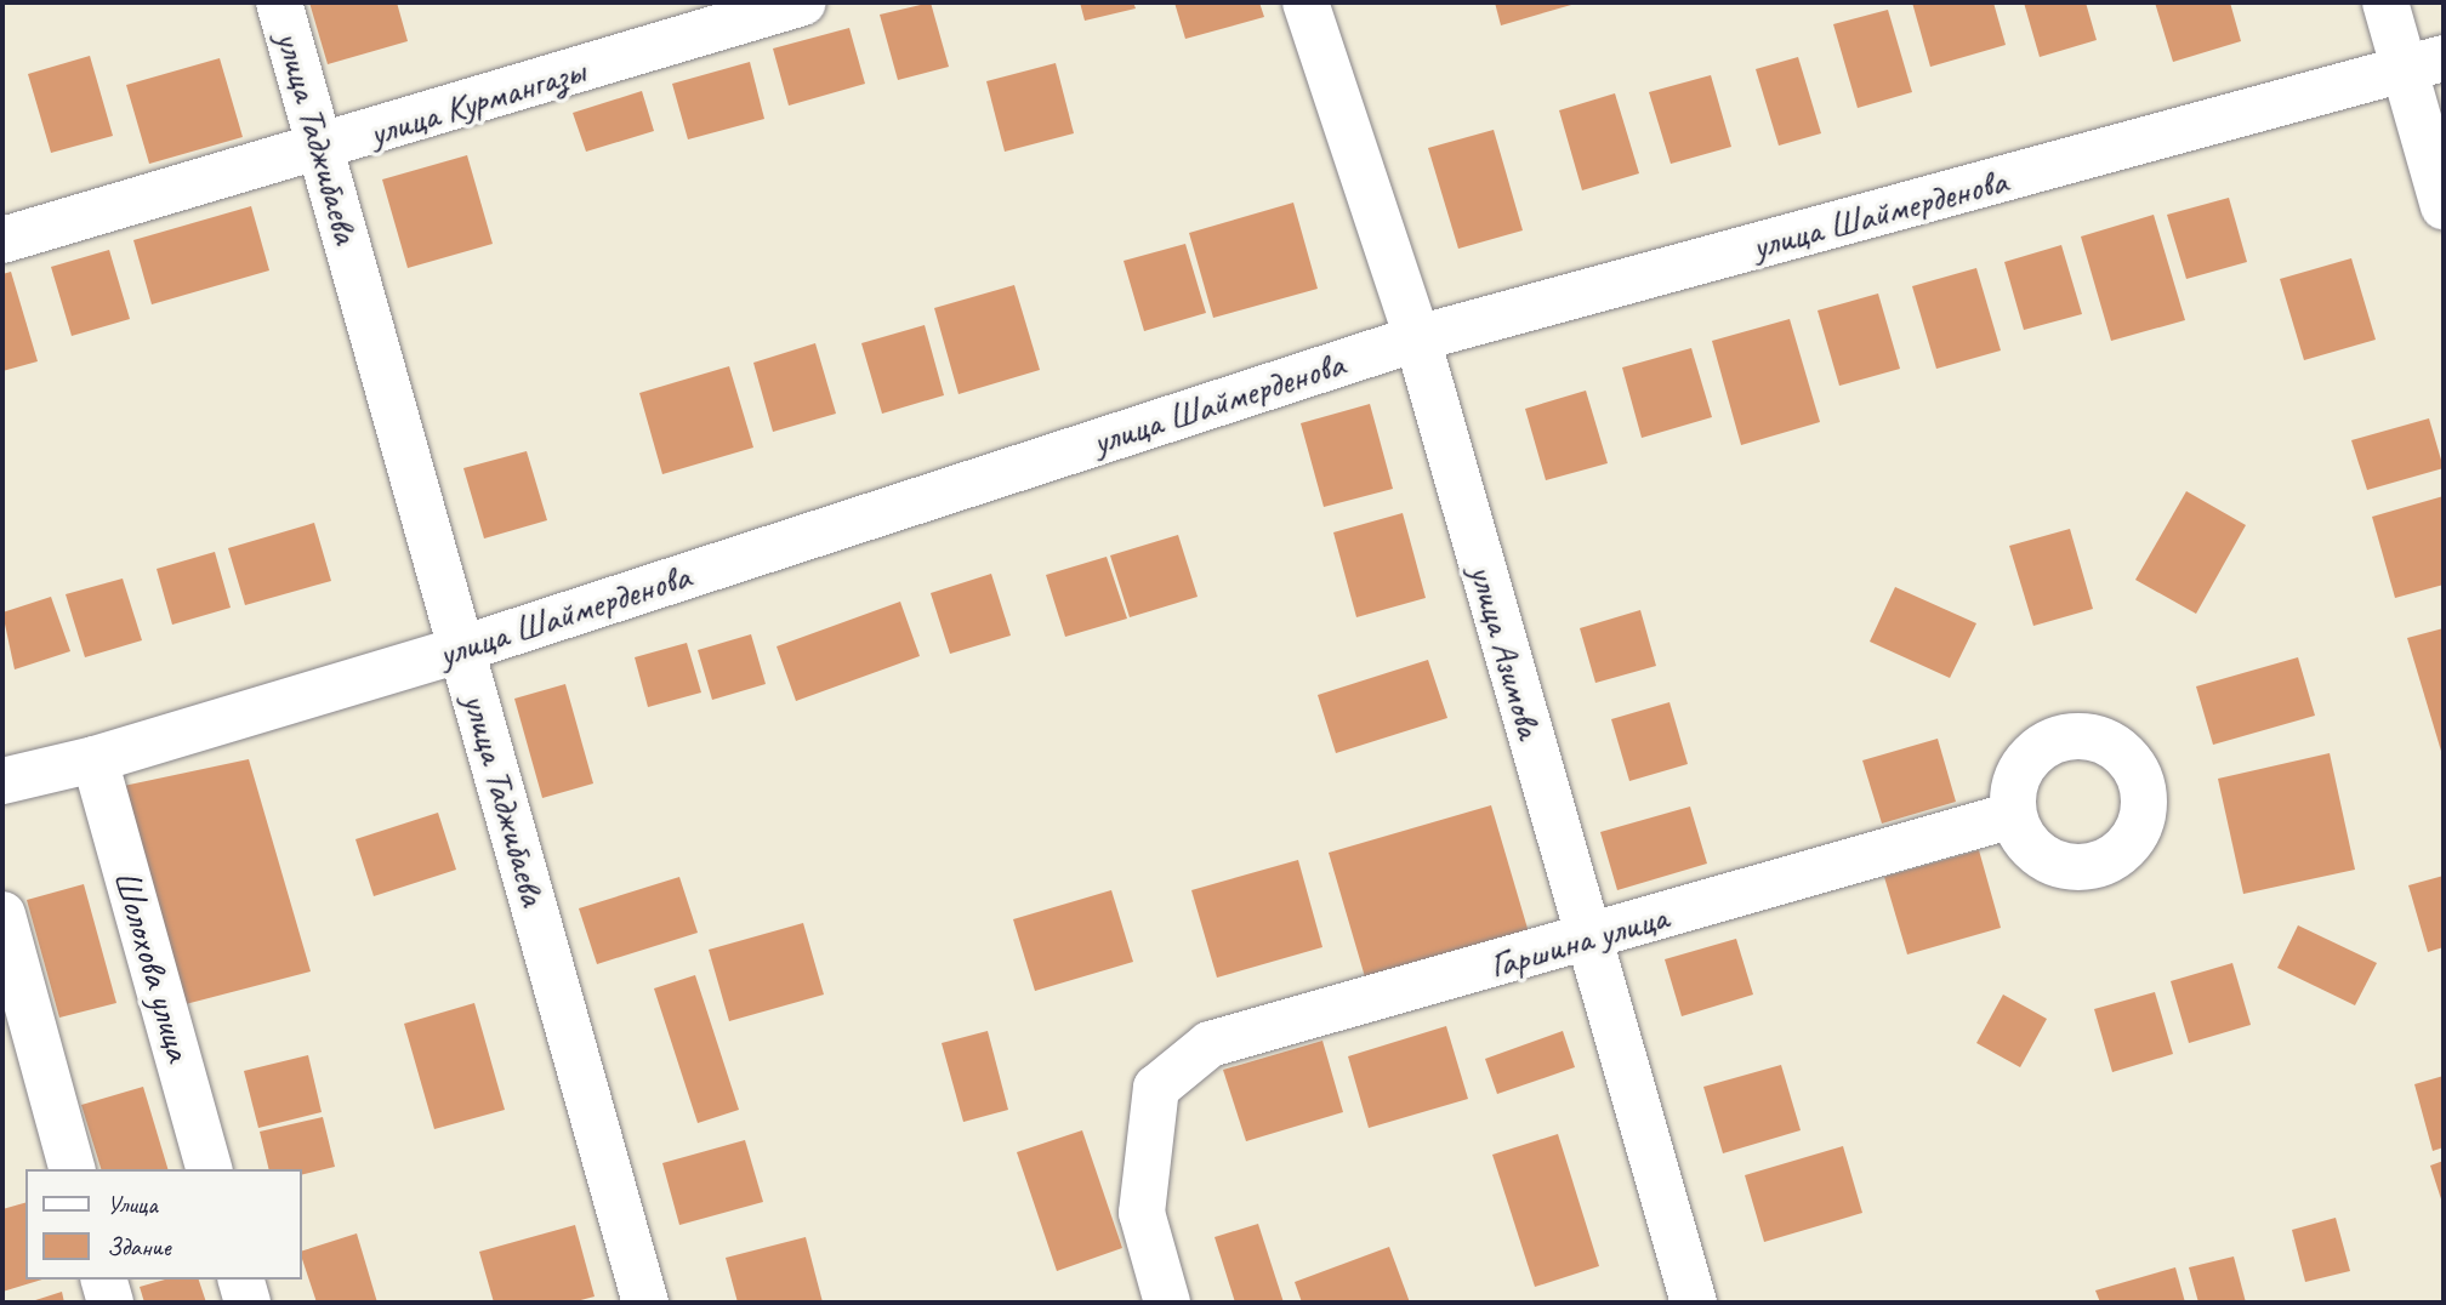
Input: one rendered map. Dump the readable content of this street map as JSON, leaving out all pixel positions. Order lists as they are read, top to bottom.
{
  "streets": {
    "street": [
      "улица Курмангазы",
      "улица Таджибаева",
      "улица Шаймерденова",
      "улица Азимова",
      "Гаршина улица",
      "Шолохова улица"
    ]
  },
  "crossings": [
    ["улица Курмангазы", "улица Таджибаева"],
    ["улица Таджибаева", "улица Шаймерденова"],
    ["улица Шаймерденова", "улица Азимова"],
    ["улица Шаймерденова", "Шолохова улица"],
    ["улица Азимова", "Гаршина улица"]
  ],
  "legend": ["Улица", "Здание"]
}
